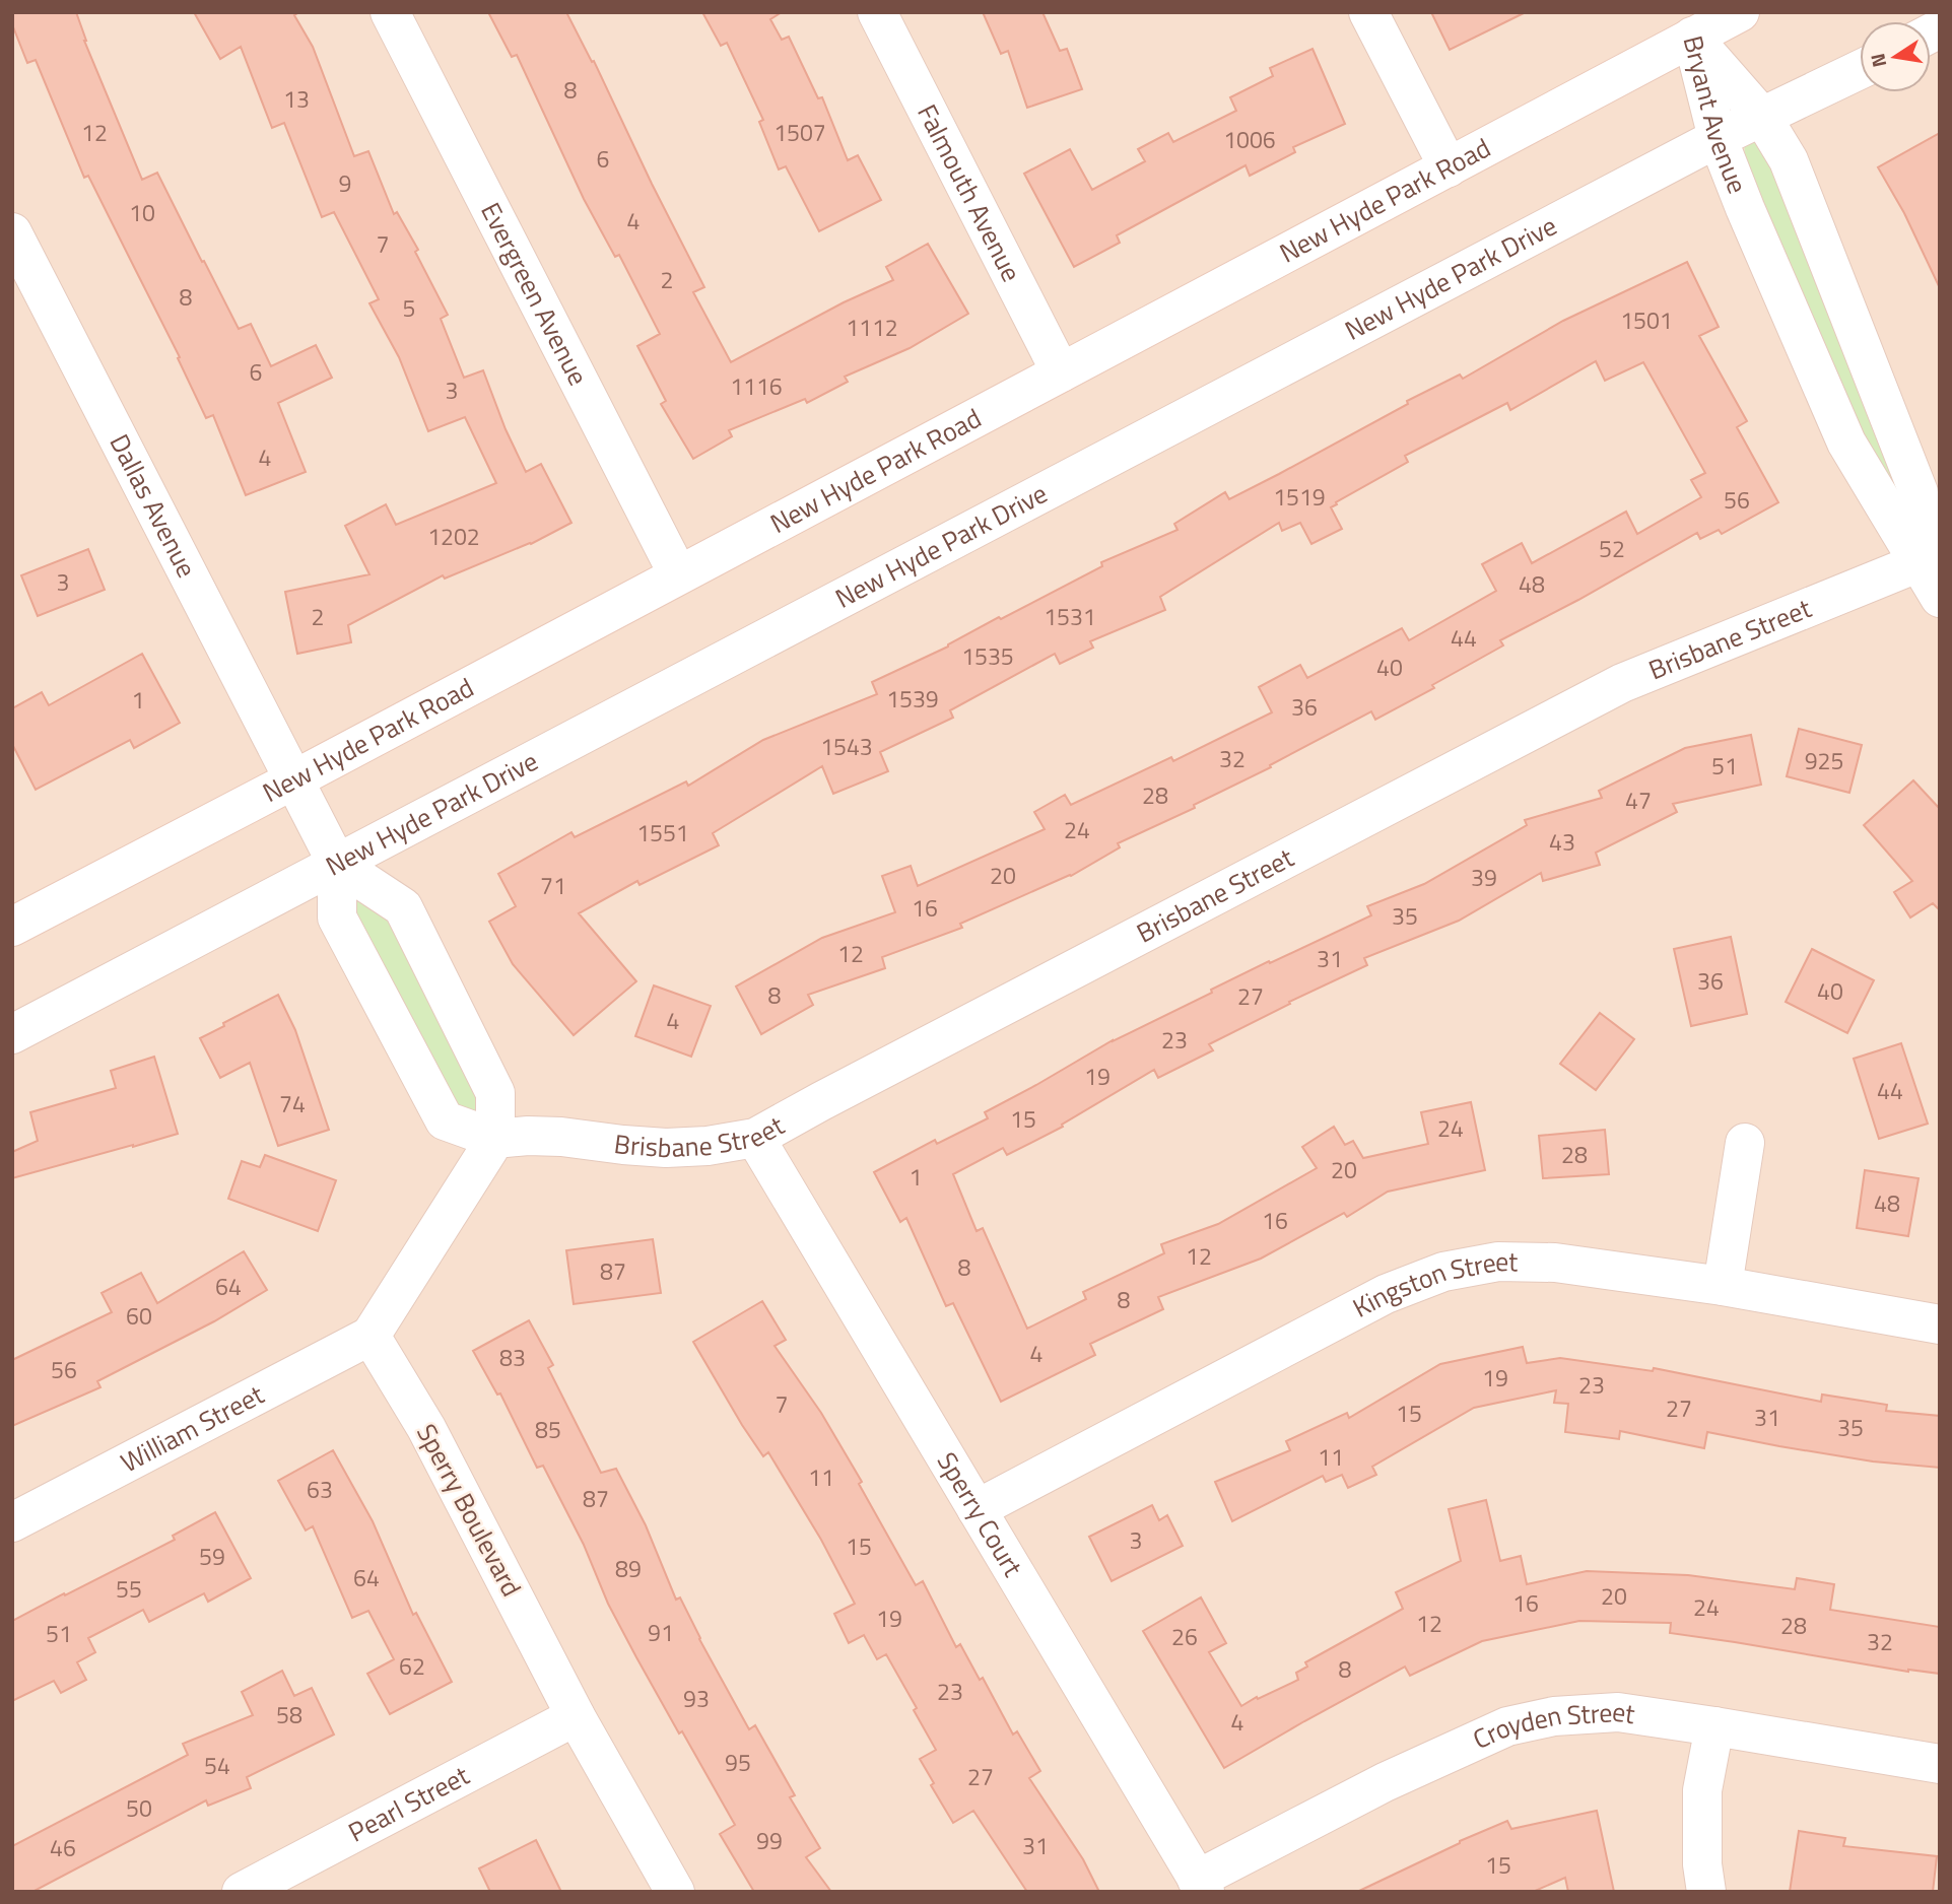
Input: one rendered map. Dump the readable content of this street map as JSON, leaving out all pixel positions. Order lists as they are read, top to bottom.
{
  "streets": {
    "street": [
      "Bryant Avenue",
      "Falmouth Avenue",
      "New Hyde Park Road",
      "New Hyde Park Drive",
      "Evergreen Avenue",
      "Dallas Avenue",
      "Brisbane Street",
      "Kingston Street",
      "William Street",
      "Sperry Boulevard",
      "Sperry Court",
      "Croyden Street",
      "Pearl Street"
    ]
  },
  "crossings": [
    ["Bryant Avenue", "New Hyde Park Road"],
    ["Bryant Avenue", "New Hyde Park Drive"],
    ["Bryant Avenue", "Brisbane Street"],
    ["Falmouth Avenue", "New Hyde Park Road"],
    ["New Hyde Park Road", "Evergreen Avenue"],
    ["New Hyde Park Road", "Dallas Avenue"],
    ["Brisbane Street", "Sperry Court"],
    ["Kingston Street", "Sperry Court"],
    ["William Street", "Sperry Boulevard"],
    ["Sperry Boulevard", "Pearl Street"],
    ["Sperry Court", "Croyden Street"]
  ],
  "house_numbers": [
    "8",
    "13",
    "12",
    "1507",
    "1006",
    "6",
    "9",
    "10",
    "4",
    "7",
    "2",
    "8",
    "5",
    "1501",
    "1112",
    "6",
    "1116",
    "3",
    "4",
    "1519",
    "56",
    "1202",
    "52",
    "3",
    "48",
    "2",
    "1531",
    "44",
    "1535",
    "40",
    "1539",
    "1",
    "36",
    "1543",
    "32",
    "925",
    "51",
    "28",
    "47",
    "24",
    "1551",
    "43",
    "20",
    "39",
    "71",
    "16",
    "35",
    "12",
    "31",
    "36",
    "40",
    "8",
    "27",
    "4",
    "23",
    "19",
    "44",
    "74",
    "15",
    "24",
    "28",
    "20",
    "1",
    "48",
    "16",
    "12",
    "8",
    "87",
    "64",
    "8",
    "60",
    "4",
    "83",
    "56",
    "19",
    "23",
    "7",
    "27",
    "15",
    "31",
    "35",
    "85",
    "11",
    "11",
    "63",
    "87",
    "3",
    "15",
    "59",
    "89",
    "64",
    "55",
    "20",
    "16",
    "24",
    "19",
    "12",
    "28",
    "91",
    "51",
    "26",
    "32",
    "62",
    "8",
    "23",
    "93",
    "58",
    "4",
    "95",
    "54",
    "27",
    "50",
    "99",
    "31",
    "46",
    "15"
  ],
  "north": "left"
}
